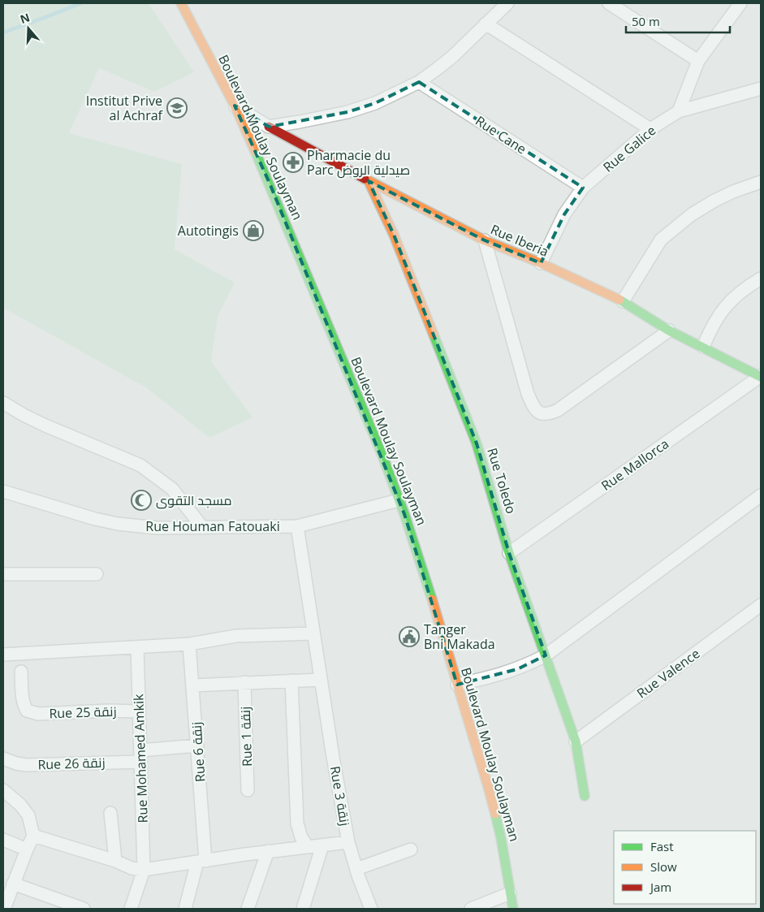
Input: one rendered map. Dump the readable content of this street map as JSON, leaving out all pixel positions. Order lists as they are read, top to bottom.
{
  "streets": {
    "street": [
      "Rue Cane",
      "Boulevard Moulay Soulayman",
      "Rue Galice",
      "Rue Iberia",
      "Rue Mallorca",
      "Rue Toledo",
      "Rue Houman Fatouaki",
      "Rue Valence",
      "Rue 25 زنقة",
      "Rue 1 زنقة",
      "Rue 6 زنقة",
      "Rue Mohamed Amkik",
      "Rue 26 زنقة",
      "Rue 3 زنقة"
    ]
  },
  "crossings": [
    ["Rue Cane", "Rue Galice"],
    ["Boulevard Moulay Soulayman", "Rue Houman Fatouaki"],
    ["Rue Galice", "Rue Iberia"],
    ["Rue Iberia", "Rue Mallorca"],
    ["Rue Iberia", "Rue Toledo"],
    ["Rue Mallorca", "Rue Toledo"],
    ["Rue Toledo", "Rue Valence"],
    ["Rue Houman Fatouaki", "Rue 3 زنقة"],
    ["Rue 25 زنقة", "Rue Mohamed Amkik"],
    ["Rue 6 زنقة", "Rue 26 زنقة"],
    ["Rue Mohamed Amkik", "Rue 26 زنقة"]
  ],
  "places": {
    "school or university": ["Institut Prive al Achraf"],
    "pharmacy": ["Pharmacie du Parc صيدلية الروض"],
    "shop": ["Autotingis"],
    "mosque": ["مسجد التقوى"],
    "public building": ["Tanger Bni Makada"]
  },
  "legend": ["Fast", "Slow", "Jam"],
  "scale_bar": "50 m",
  "north": "top"
}
